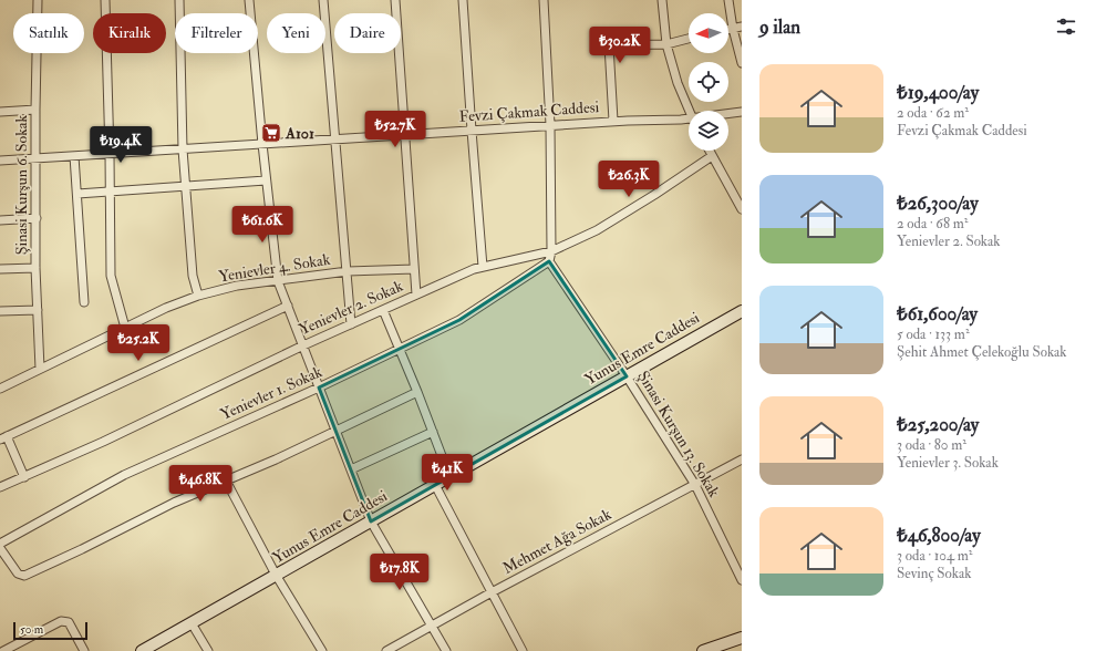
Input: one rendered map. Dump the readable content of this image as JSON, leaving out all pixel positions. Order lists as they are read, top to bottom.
{
  "streets": {
    "street": [
      "Fevzi Çakmak Caddesi",
      "Şinasi Kurşun 6. Sokak",
      "Yenievler 4. Sokak",
      "Yenievler 2. Sokak",
      "Yunus Emre Caddesi",
      "Yenievler 1. Sokak",
      "Şinasi Kurşun 13. Sokak",
      "Mehmet Ağa Sokak"
    ]
  },
  "crossings": [
    ["Fevzi Çakmak Caddesi", "Şinasi Kurşun 6. Sokak"],
    ["Şinasi Kurşun 6. Sokak", "Yenievler 4. Sokak"],
    ["Yunus Emre Caddesi", "Şinasi Kurşun 13. Sokak"],
    ["Yenievler 1. Sokak", "Şinasi Kurşun 13. Sokak"],
    ["Şinasi Kurşun 13. Sokak", "Mehmet Ağa Sokak"]
  ],
  "places": {
    "supermarket": ["A101"]
  },
  "scale_bar": "50 m",
  "north": "left",
  "page": {
    "heading": "9 ilan",
    "chip": [
      "Satılık",
      "Kiralık",
      "Filtreler",
      "Yeni",
      "Daire"
    ],
    "price": [
      "₺30.2K",
      "₺52.7K",
      "₺19.4K",
      "₺26.3K",
      "₺61.6K",
      "₺25.2K",
      "₺41K",
      "₺46.8K",
      "₺17.8K"
    ],
    "list": [
      {
        "name": "₺19,400/ay",
        "note": "2 oda · 62 m² · Fevzi Çakmak Caddesi"
      },
      {
        "name": "₺26,300/ay",
        "note": "2 oda · 68 m² · Yenievler 2. Sokak"
      },
      {
        "name": "₺61,600/ay",
        "note": "5 oda · 133 m² · Şehit Ahmet Çelekoğlu Sokak"
      },
      {
        "name": "₺25,200/ay",
        "note": "3 oda · 80 m² · Yenievler 3. Sokak"
      },
      {
        "name": "₺46,800/ay",
        "note": "3 oda · 104 m² · Sevinç Sokak"
      }
    ],
    "scale": "50 m"
  }
}
